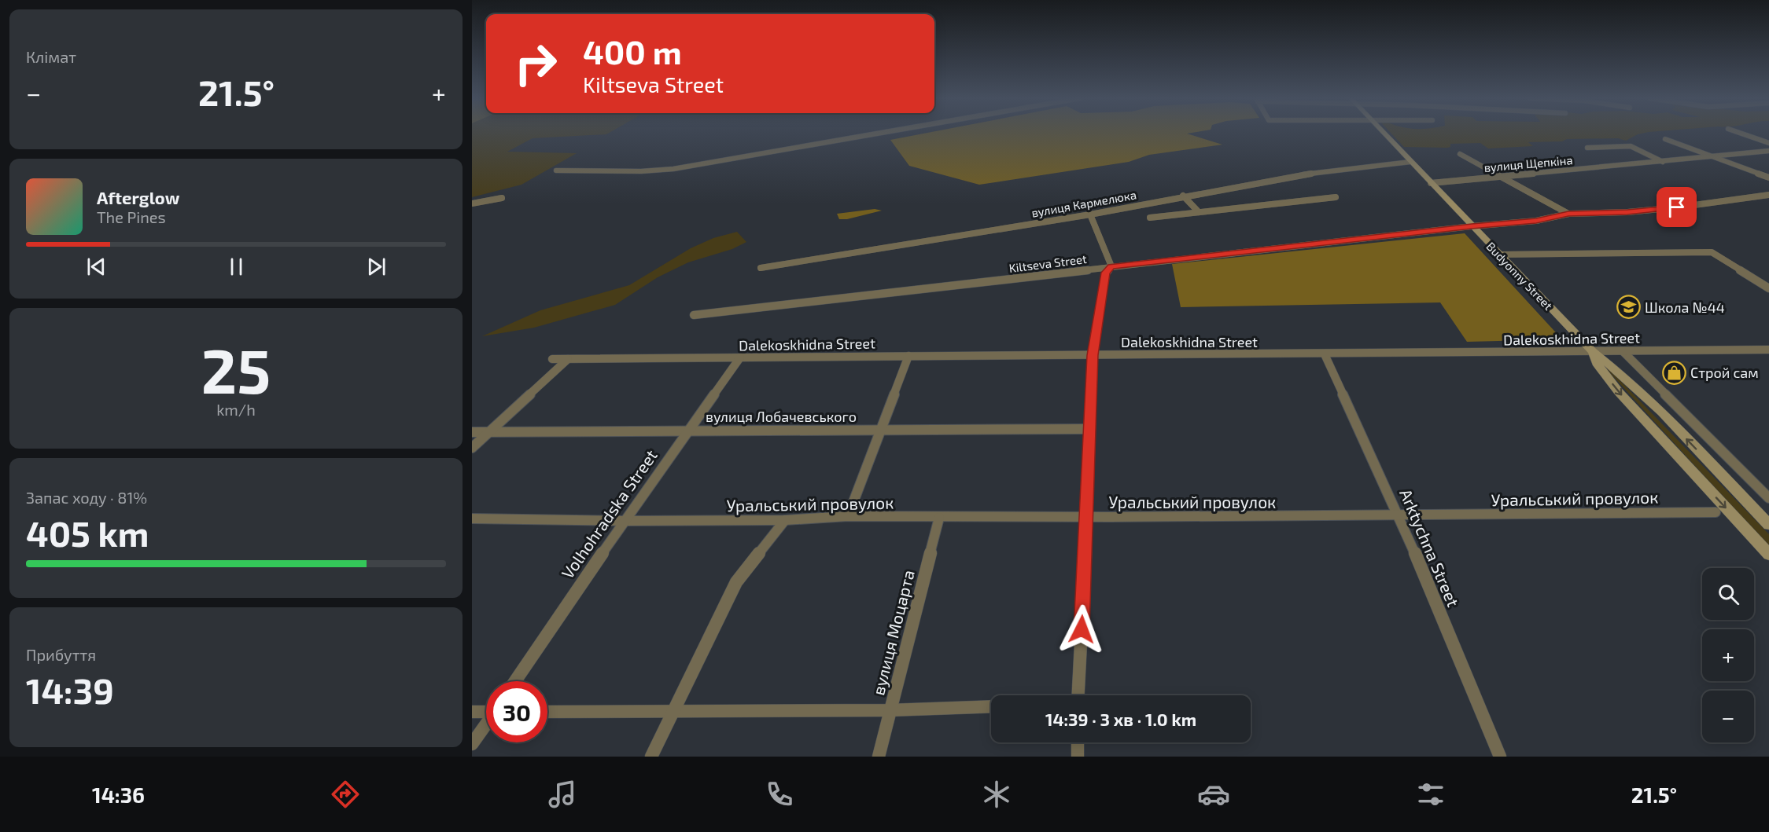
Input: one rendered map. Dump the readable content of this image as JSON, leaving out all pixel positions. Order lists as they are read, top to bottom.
{
  "streets": {
    "main road": ["Budyonny Street"],
    "street": [
      "вулиця Щепкіна",
      "вулиця Кармелюка",
      "Kiltseva Street",
      "Dalekoskhidna Street",
      "вулиця Лобачевського",
      "Уральський провулок",
      "Volhohradska Street",
      "Arktychna Street",
      "вулиця Моцарта"
    ]
  },
  "crossings": [
    ["вулиця Щепкіна", "Budyonny Street"],
    ["вулиця Кармелюка", "Budyonny Street"],
    ["Kiltseva Street", "Budyonny Street"],
    ["Budyonny Street", "Dalekoskhidna Street"],
    ["Dalekoskhidna Street", "Volhohradska Street"],
    ["Dalekoskhidna Street", "Arktychna Street"],
    ["вулиця Лобачевського", "Volhohradska Street"],
    ["Уральський провулок", "Volhohradska Street"],
    ["Уральський провулок", "Arktychna Street"],
    ["Уральський провулок", "вулиця Моцарта"]
  ],
  "places": {
    "school or university": ["Школа №44"],
    "shop": ["Строй сам"]
  },
  "page": {
    "tile": [
      "Клімат",
      ["25", "km/h"],
      ["Запас ходу · 81%", "405 km"],
      ["Прибуття", "14:39"]
    ],
    "turn": ["400 m", "Kiltseva Street"],
    "heat": ["−", "21.5°", "+"],
    "song": ["Afterglow", "The Pines"],
    "map_buttons": ["+", "−"],
    "limit": "30",
    "trip": "14:39 · 3 хв · 1.0 km",
    "tabs": ["14:36", "21.5°"]
  }
}
